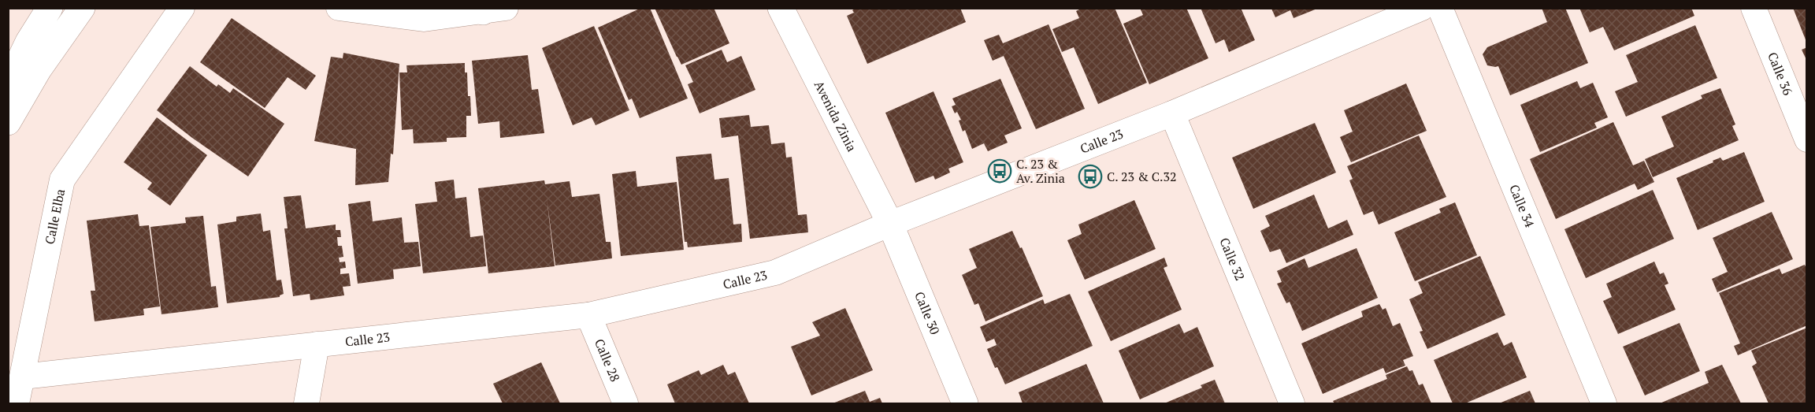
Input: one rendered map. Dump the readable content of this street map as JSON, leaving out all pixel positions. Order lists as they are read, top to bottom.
{
  "streets": {
    "main road": ["Avenida Zinia", "Calle 30"],
    "street": [
      "Calle 36",
      "Calle 23",
      "Calle 34",
      "Calle Elba",
      "Calle 32",
      "Calle 28"
    ]
  },
  "crossings": [
    ["Avenida Zinia", "Calle 23"],
    ["Avenida Zinia", "Calle 30"],
    ["Calle 23", "Calle Elba"],
    ["Calle 23", "Calle 32"],
    ["Calle 23", "Calle 30"],
    ["Calle 23", "Calle 28"]
  ],
  "places": {
    "bus stop": ["C. 23 & Av. Zinia", "C. 23 & C.32"]
  }
}
